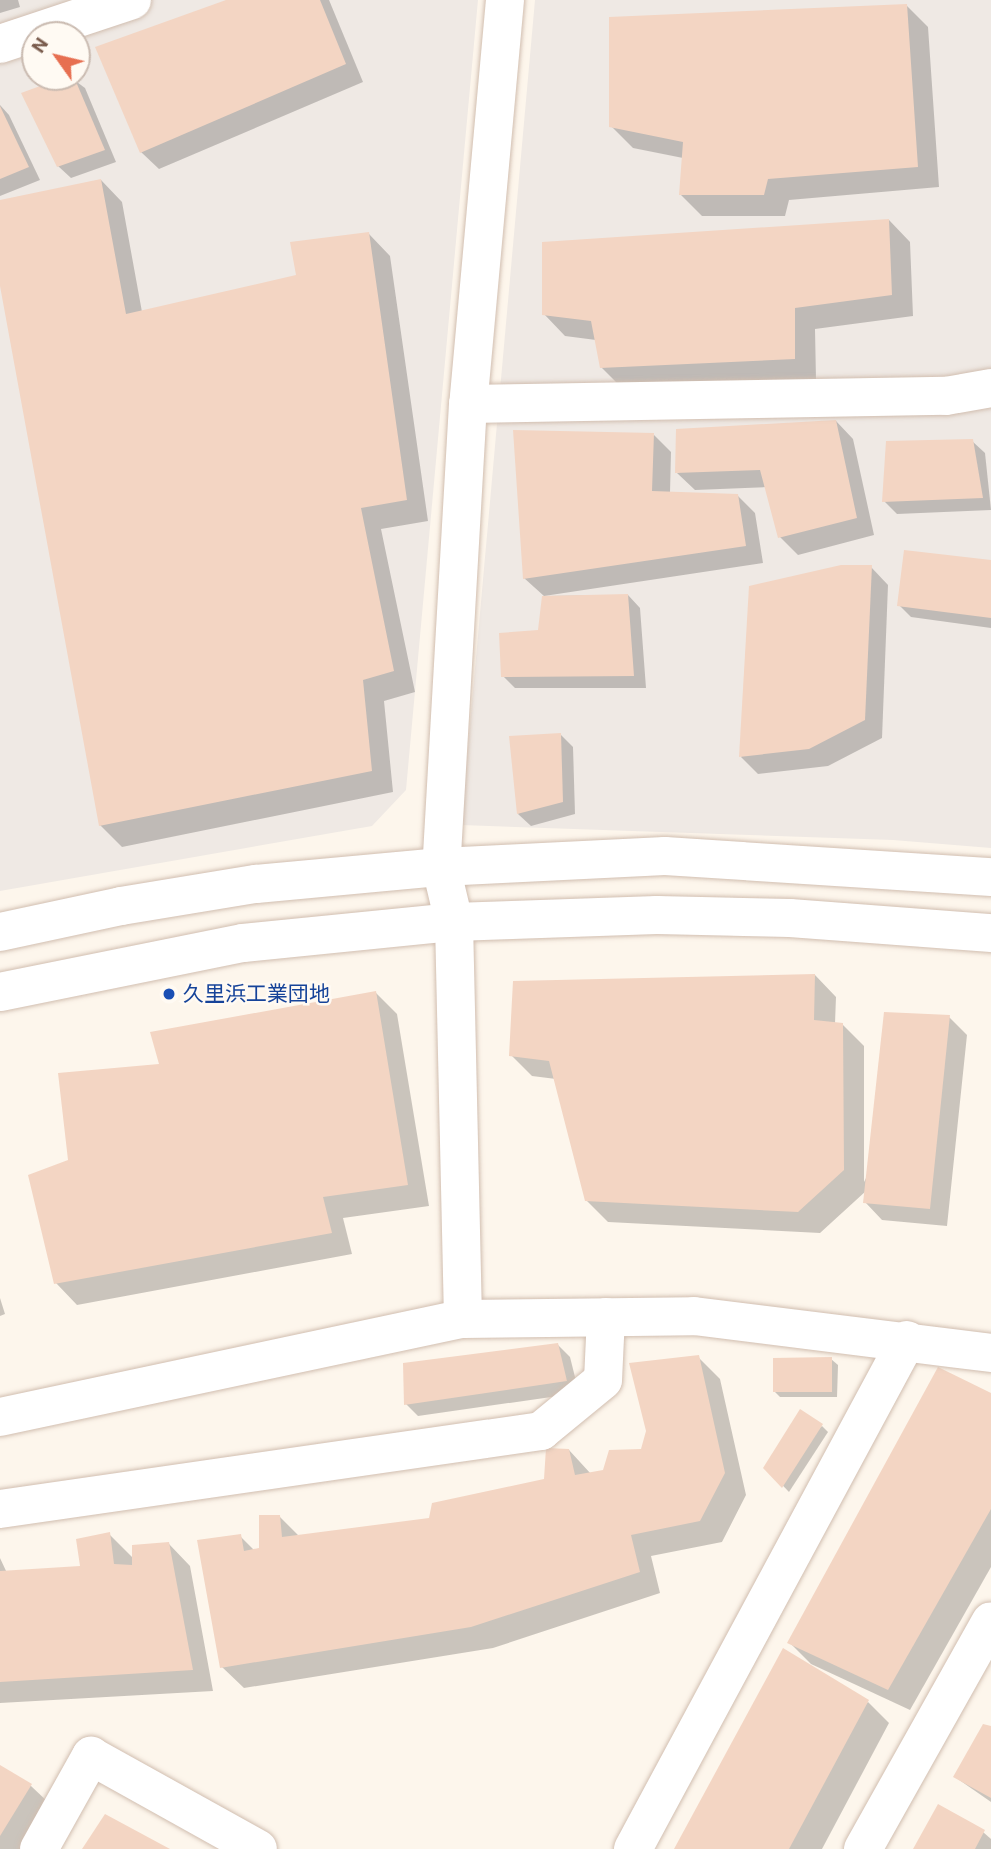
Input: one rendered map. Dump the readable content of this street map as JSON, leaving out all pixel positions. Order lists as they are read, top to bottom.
{
  "places": ["久里浜工業団地"],
  "north": "top left"
}
